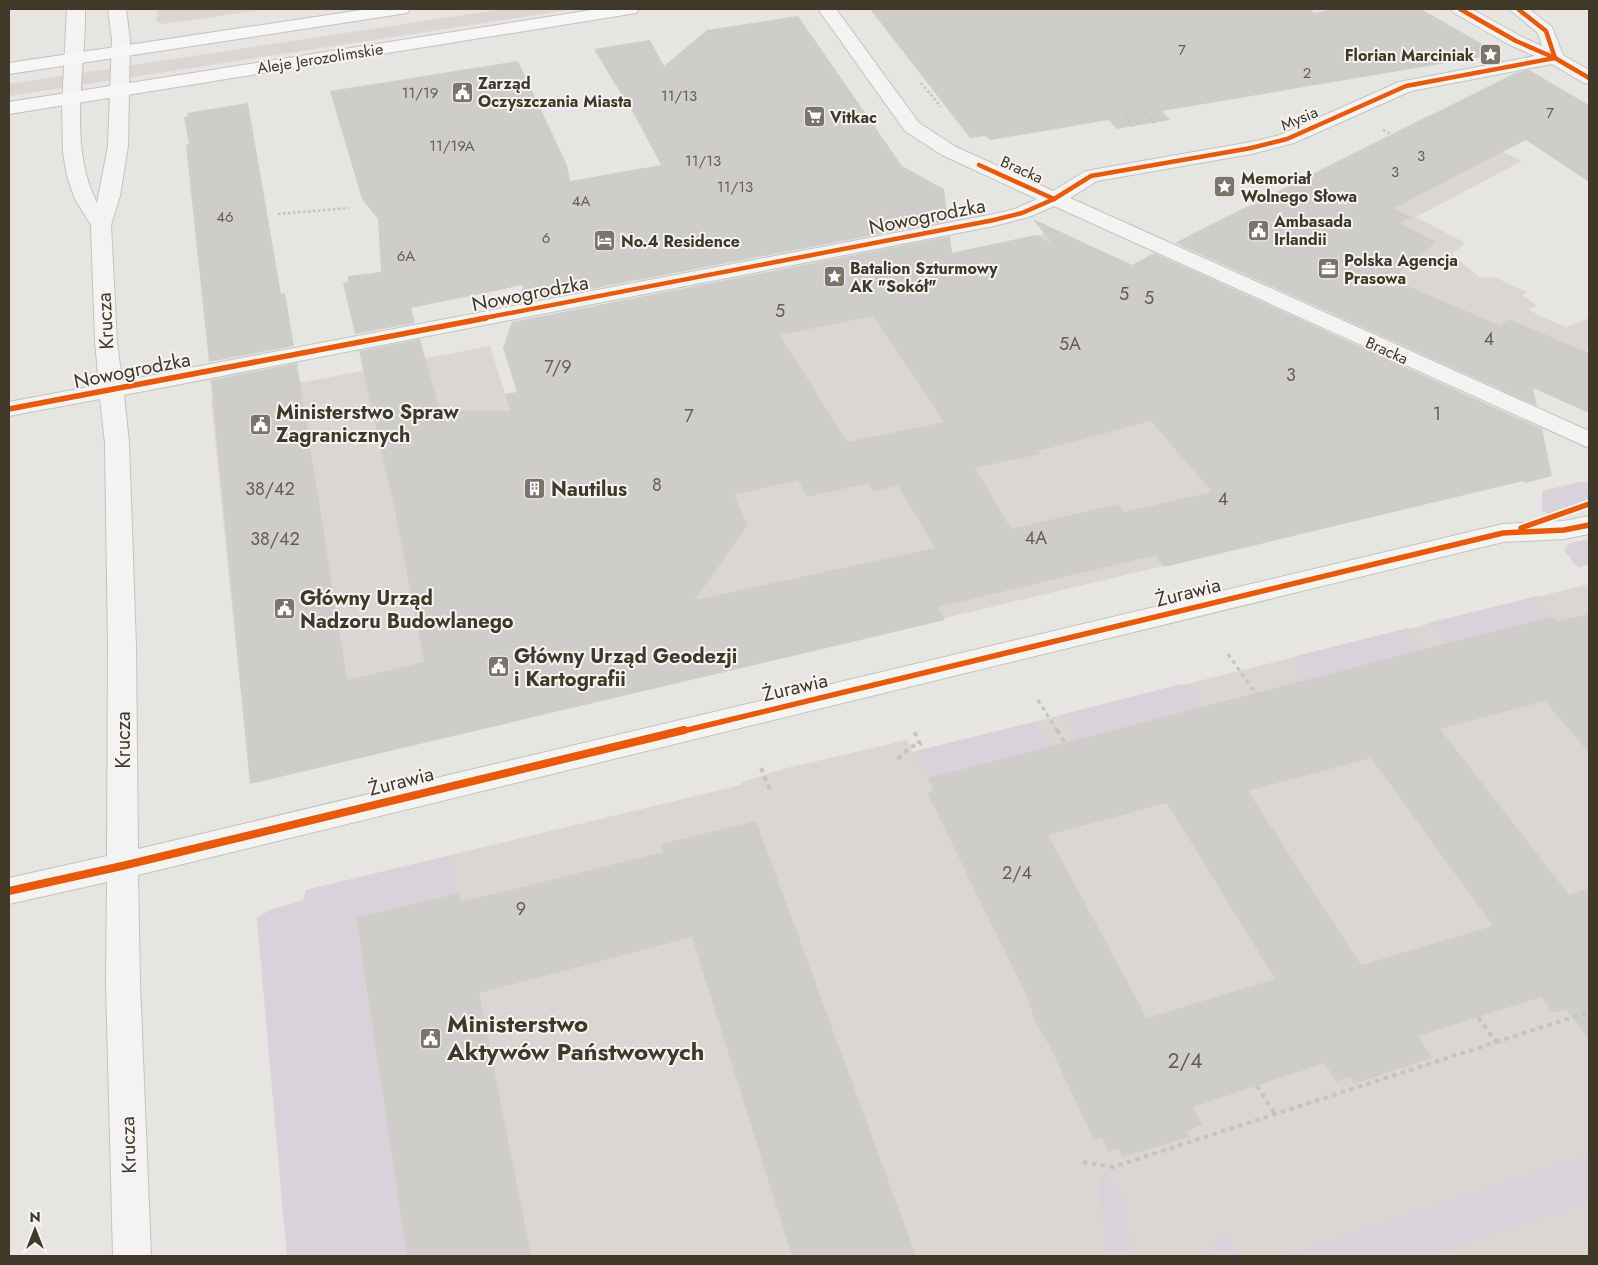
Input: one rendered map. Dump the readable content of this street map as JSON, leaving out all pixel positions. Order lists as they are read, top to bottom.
{
  "streets": {
    "main road": ["Aleje Jerozolimskie"],
    "street": [
      "Mysia",
      "Bracka",
      "Nowogrodzka",
      "Krucza",
      "Żurawia"
    ]
  },
  "crossings": [
    ["Aleje Jerozolimskie", "Krucza"],
    ["Mysia", "Bracka"],
    ["Mysia", "Nowogrodzka"],
    ["Bracka", "Nowogrodzka"],
    ["Nowogrodzka", "Krucza"],
    ["Krucza", "Żurawia"]
  ],
  "places": {
    "place": ["Florian Marciniak", "Memoriał Wolnego Słowa", "Batalion Szturmowy AK \"Sokół\""],
    "public building": [
      "Zarząd Oczyszczania Miasta",
      "Ambasada Irlandii",
      "Ministerstwo Spraw Zagranicznych",
      "Główny Urząd Nadzoru Budowlanego",
      "Główny Urząd Geodezji i Kartografii",
      "Ministerstwo Aktywów Państwowych"
    ],
    "supermarket": ["Vitkac"],
    "hotel": ["No.4 Residence"],
    "office": ["Polska Agencja Prasowa"],
    "building": ["Nautilus"]
  },
  "house_numbers": [
    "7",
    "2",
    "11/19",
    "11/13",
    "7",
    "11/19A",
    "3",
    "11/13",
    "3",
    "11/13",
    "4A",
    "46",
    "6",
    "6A",
    "5",
    "5",
    "5",
    "4",
    "5A",
    "7/9",
    "3",
    "1",
    "7",
    "8",
    "38/42",
    "4",
    "4A",
    "38/42",
    "2/4",
    "9",
    "2/4"
  ],
  "north": "top"
}
